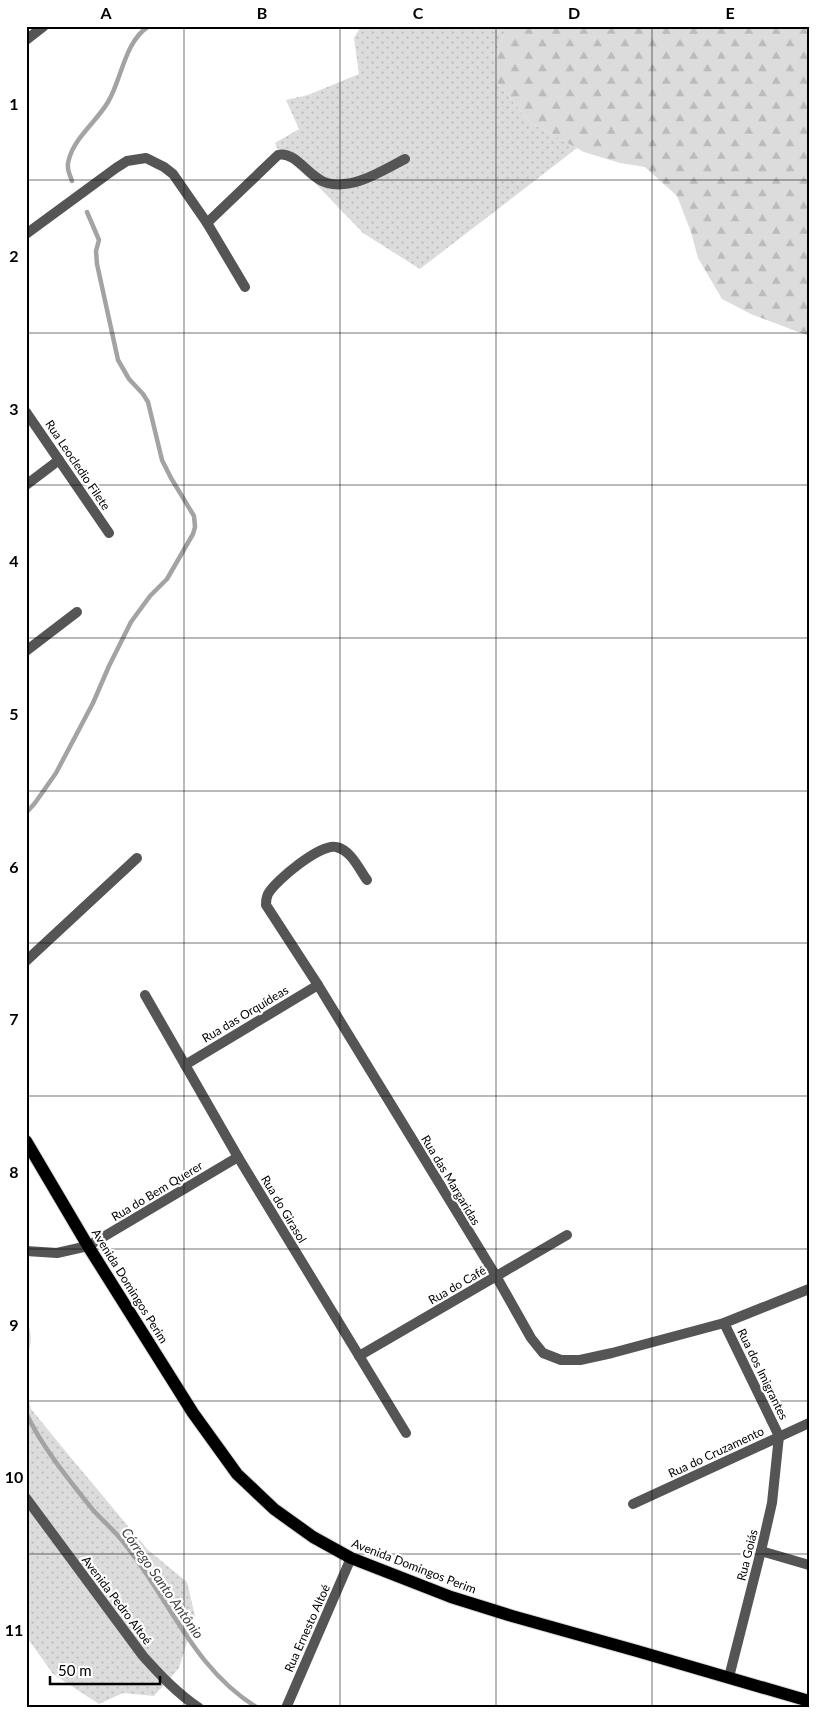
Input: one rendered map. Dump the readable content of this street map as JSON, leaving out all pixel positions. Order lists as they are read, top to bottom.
{
  "streets": {
    "main road": ["Avenida Domingos Perim"],
    "street": [
      "Rua Leocledio Filete",
      "Rua das Orquídeas",
      "Rua das Margaridas",
      "Rua do Bem Querer",
      "Rua do Girasol",
      "Rua do Café",
      "Rua dos Imigrantes",
      "Rua do Cruzamento",
      "Rua Goiás",
      "Avenida Pedro Altoé",
      "Rua Ernesto Altoé"
    ]
  },
  "crossings": [
    ["Rua das Orquídeas", "Rua das Margaridas"],
    ["Rua das Orquídeas", "Rua do Girasol"],
    ["Rua das Margaridas", "Rua do Café"],
    ["Rua das Margaridas", "Rua dos Imigrantes"],
    ["Rua do Bem Querer", "Rua do Girasol"],
    ["Rua do Bem Querer", "Avenida Domingos Perim"],
    ["Rua do Girasol", "Rua do Café"],
    ["Avenida Domingos Perim", "Rua Goiás"],
    ["Avenida Domingos Perim", "Rua Ernesto Altoé"],
    ["Rua dos Imigrantes", "Rua do Cruzamento"],
    ["Rua dos Imigrantes", "Rua Goiás"],
    ["Rua do Cruzamento", "Rua Goiás"]
  ],
  "water": ["Córrego Santo Antônio"],
  "scale_bar": "50 m",
  "grid": {
    "columns": [
      "A",
      "B",
      "C",
      "D",
      "E"
    ],
    "rows": [
      "1",
      "2",
      "3",
      "4",
      "5",
      "6",
      "7",
      "8",
      "9",
      "10",
      "11"
    ]
  }
}
